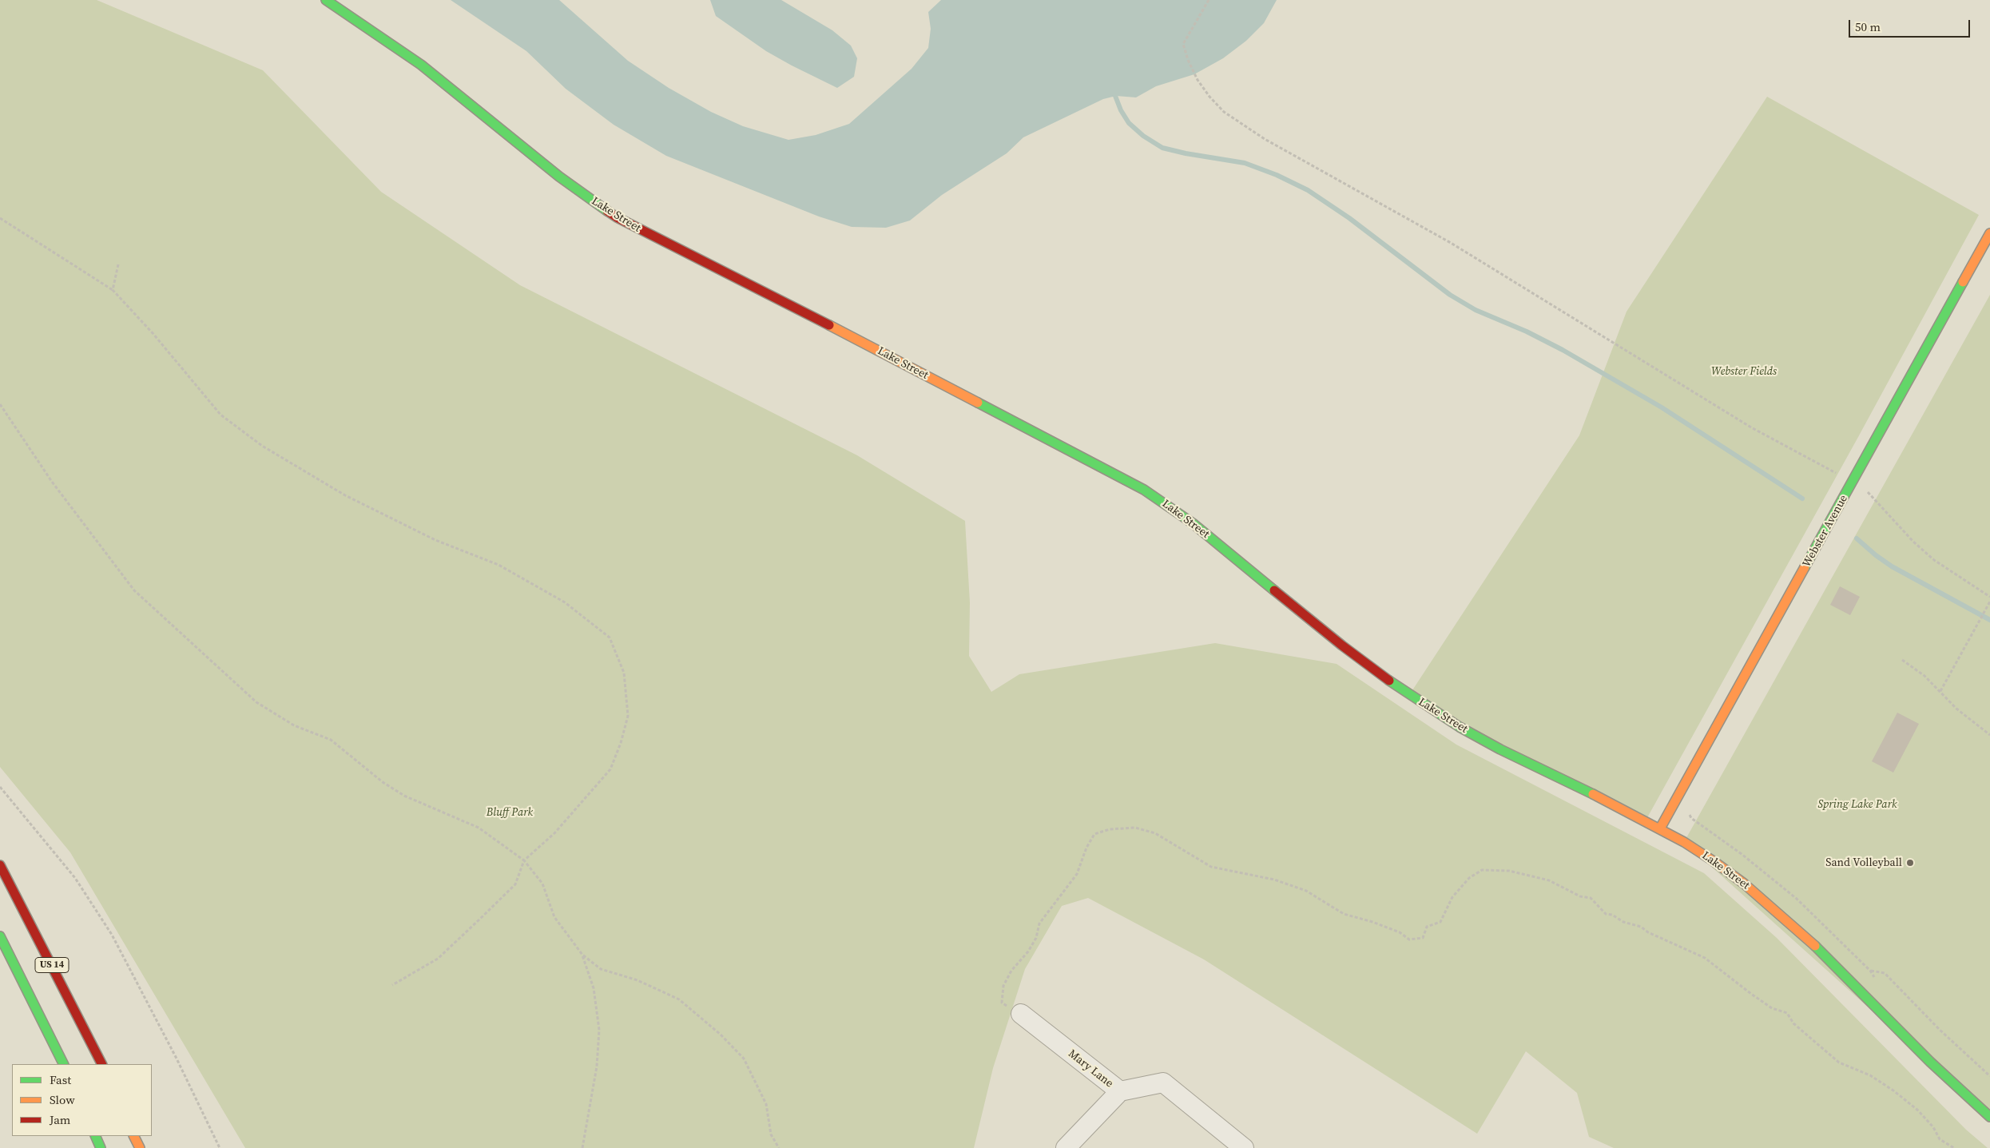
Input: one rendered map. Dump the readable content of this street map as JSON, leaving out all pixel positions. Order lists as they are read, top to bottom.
{
  "streets": {
    "main road": ["Lake Street", "Webster Avenue", "US 14"],
    "street": ["Mary Lane"]
  },
  "crossings": [
    ["Lake Street", "Webster Avenue"]
  ],
  "parks": ["Webster Fields", "Spring Lake Park", "Bluff Park"],
  "places": ["Sand Volleyball"],
  "legend": ["Fast", "Slow", "Jam"],
  "scale_bar": "50 m"
}
